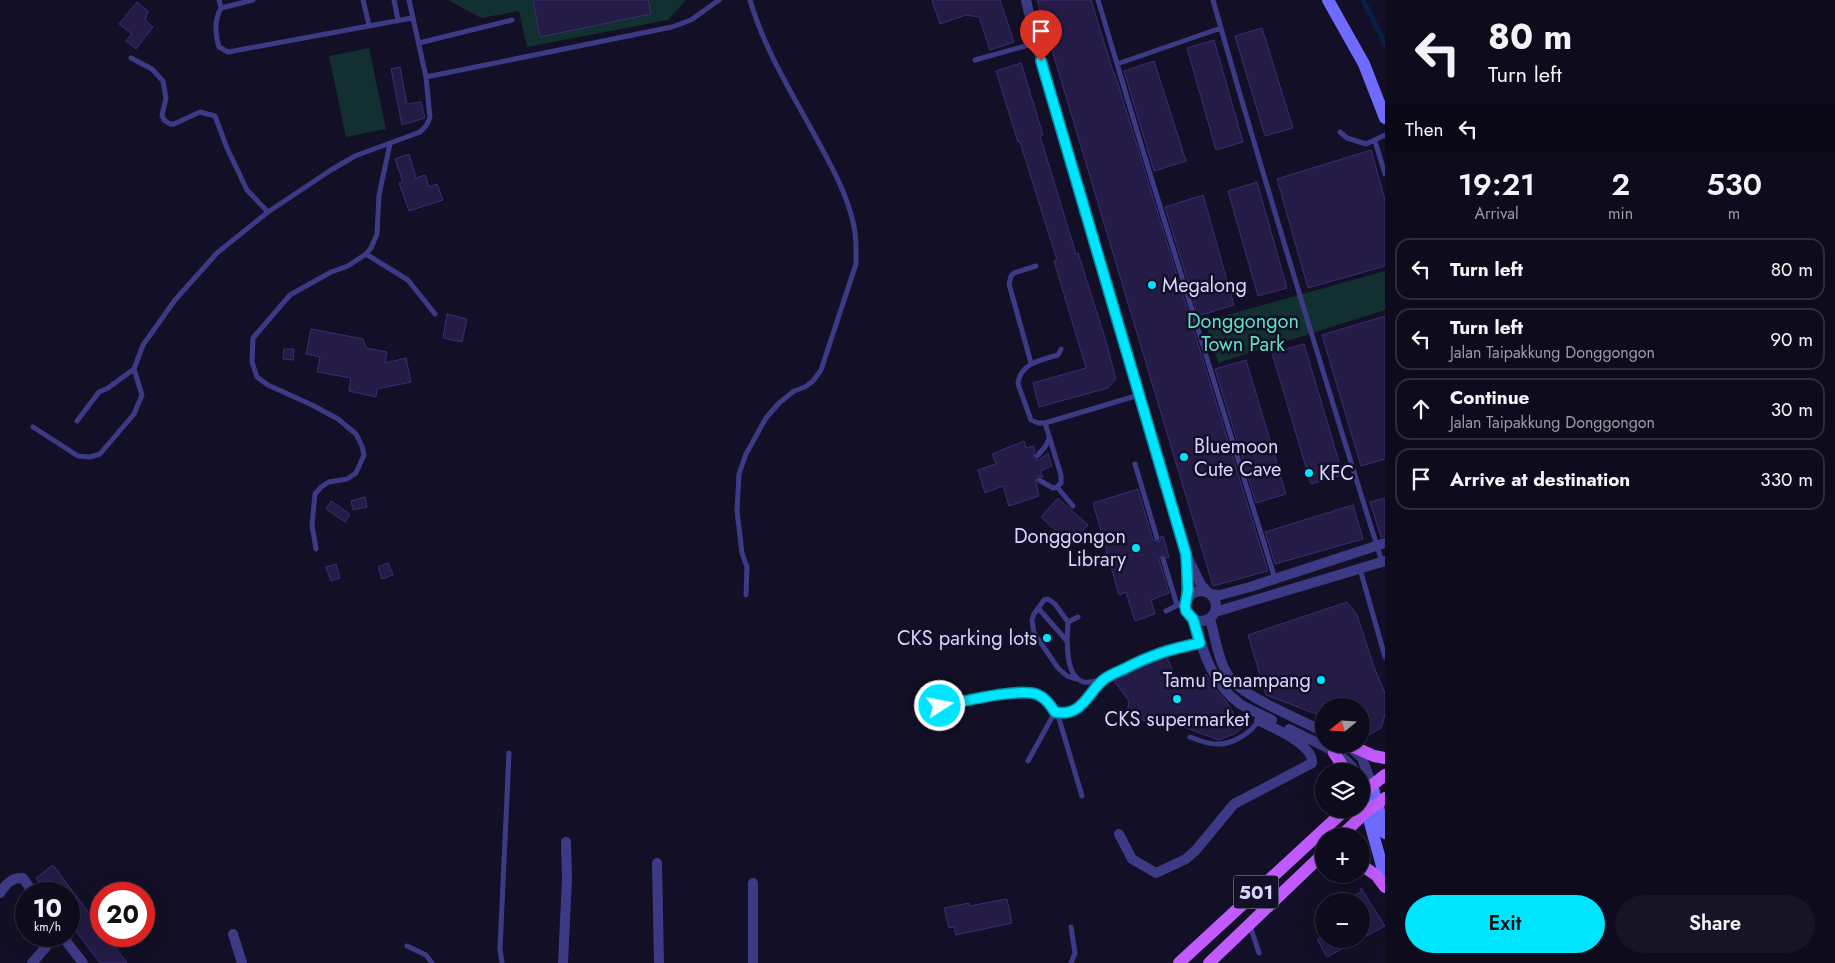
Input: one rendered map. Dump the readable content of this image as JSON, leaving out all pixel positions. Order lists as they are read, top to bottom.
{
  "streets": {
    "main road": ["501"]
  },
  "parks": ["Donggongon Town Park"],
  "places": [
    "Megalong",
    "Bluemoon Cute Cave",
    "KFC",
    "Donggongon Library",
    "CKS parking lots",
    "Tamu Penampang",
    "CKS supermarket"
  ],
  "north": "left",
  "page": {
    "turn": ["80 m", "Turn left"],
    "then": "Then",
    "eta": [
      "19:21",
      "Arrival",
      "2",
      "min",
      "530",
      "m"
    ],
    "list": [
      {
        "name": "Turn left",
        "value": "80 m"
      },
      {
        "name": "Turn left",
        "note": "Jalan Taipakkung Donggongon",
        "value": "90 m"
      },
      {
        "name": "Continue",
        "note": "Jalan Taipakkung Donggongon",
        "value": "30 m"
      },
      {
        "name": "Arrive at destination",
        "value": "330 m"
      }
    ],
    "map_buttons": ["+", "−"],
    "speed": "10 km/h",
    "limit": "20",
    "buttons": ["Exit", "Share"]
  }
}
